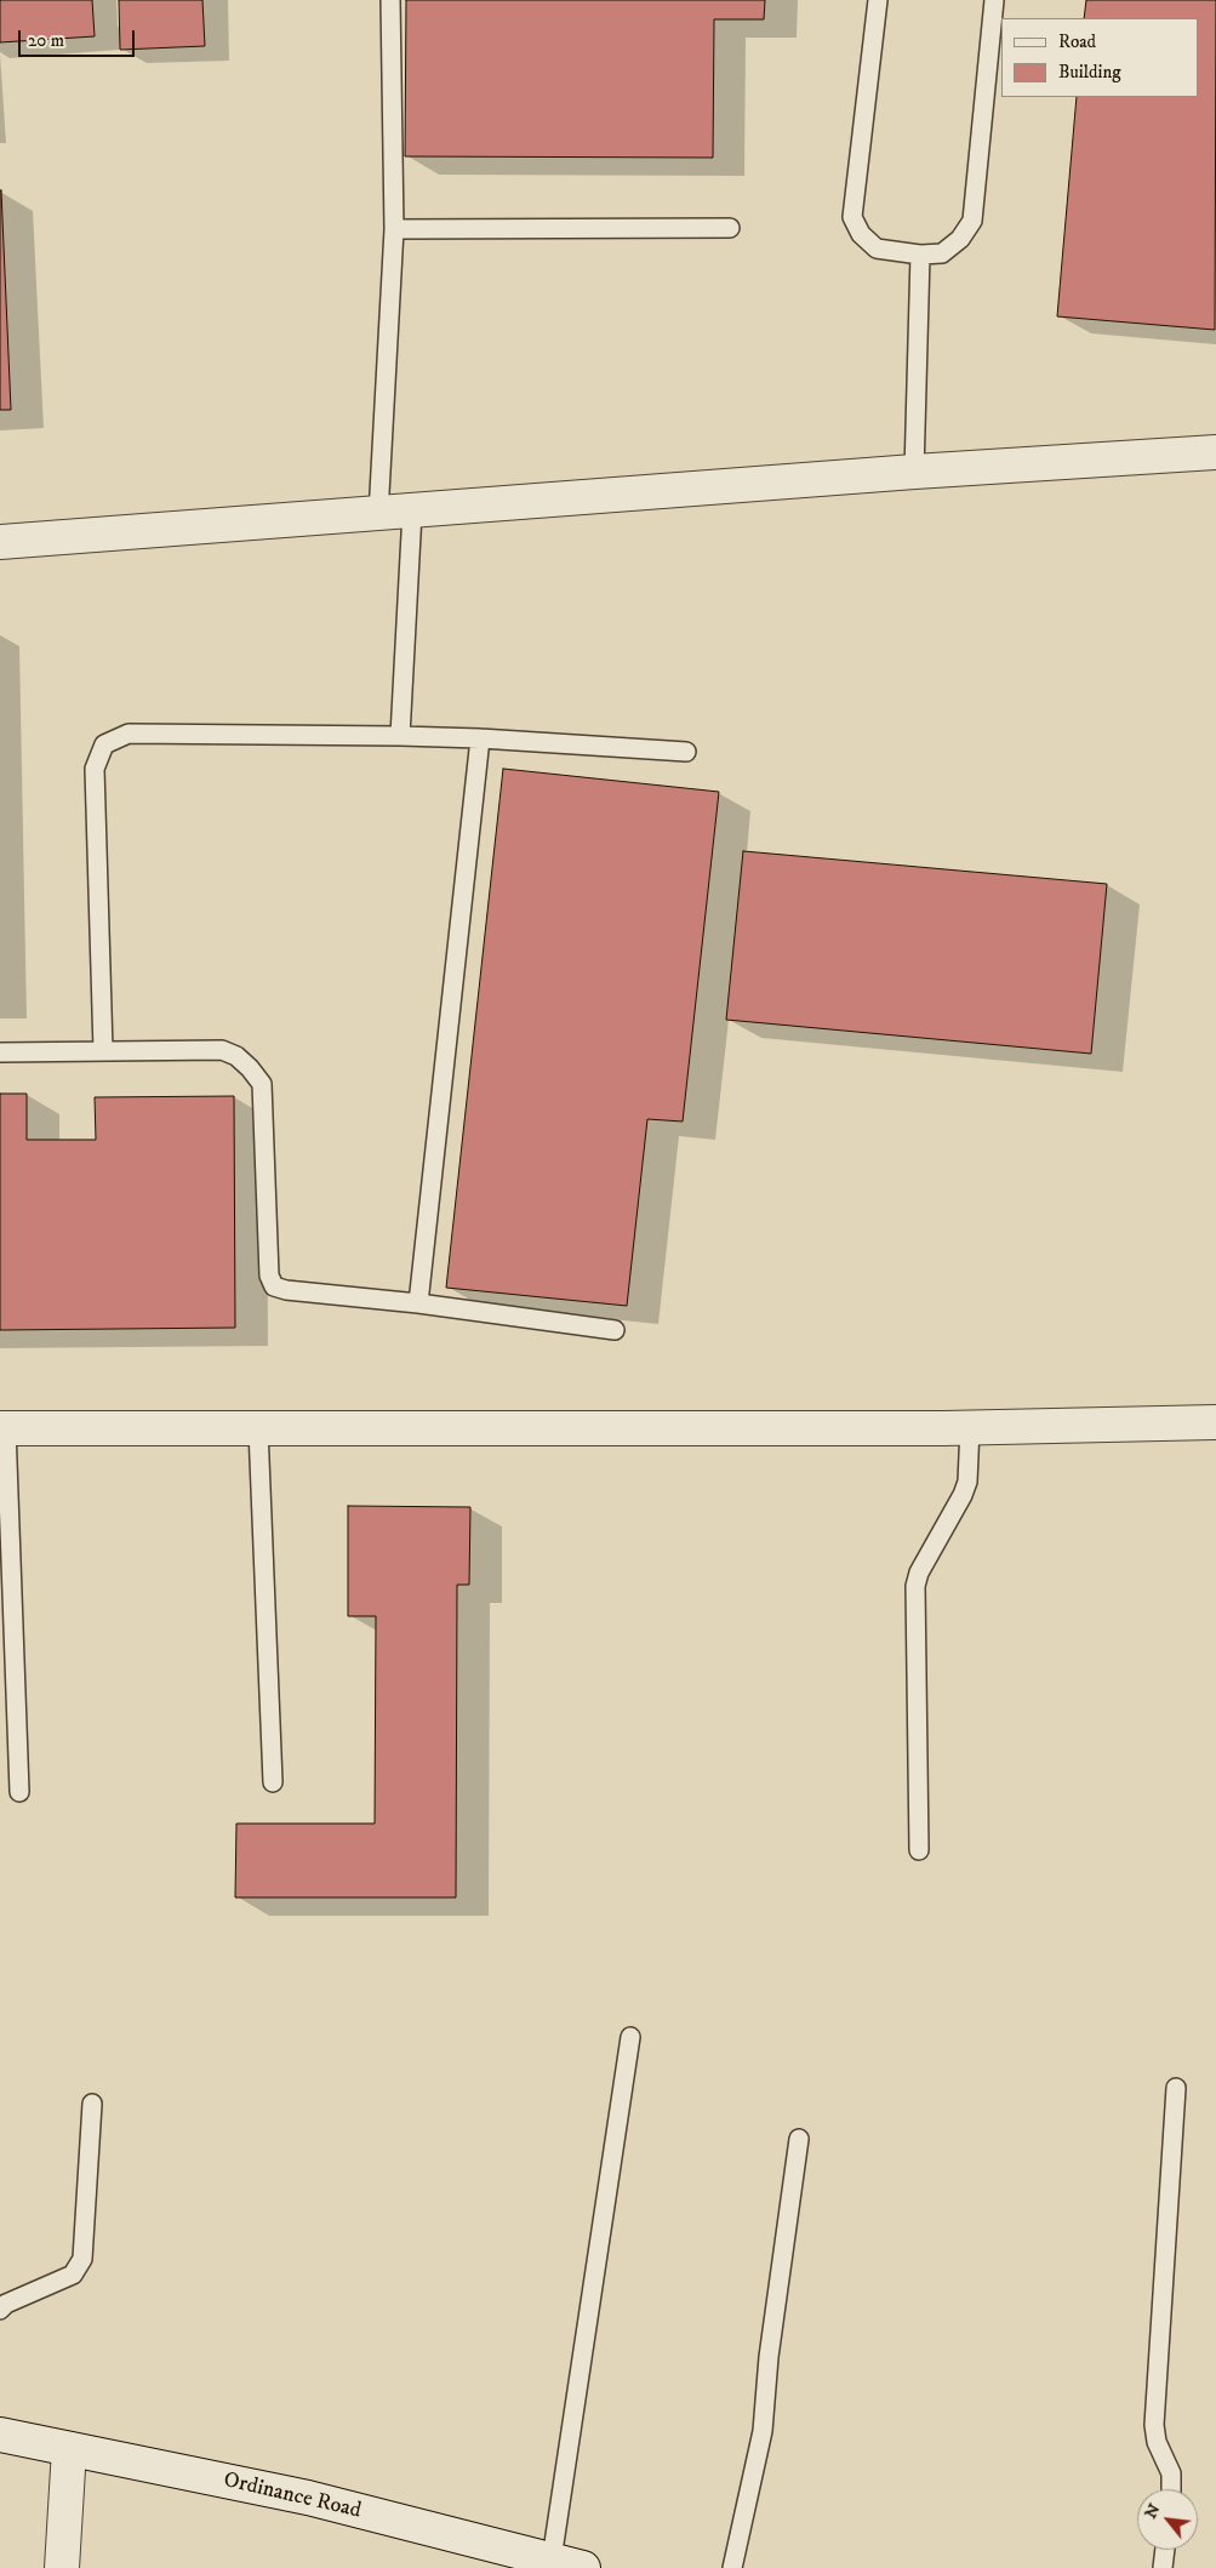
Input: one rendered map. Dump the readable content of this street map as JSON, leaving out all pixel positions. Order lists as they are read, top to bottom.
{
  "streets": {
    "street": ["Ordinance Road"]
  },
  "legend": ["Road", "Building"],
  "scale_bar": "20 m",
  "north": "top left"
}
